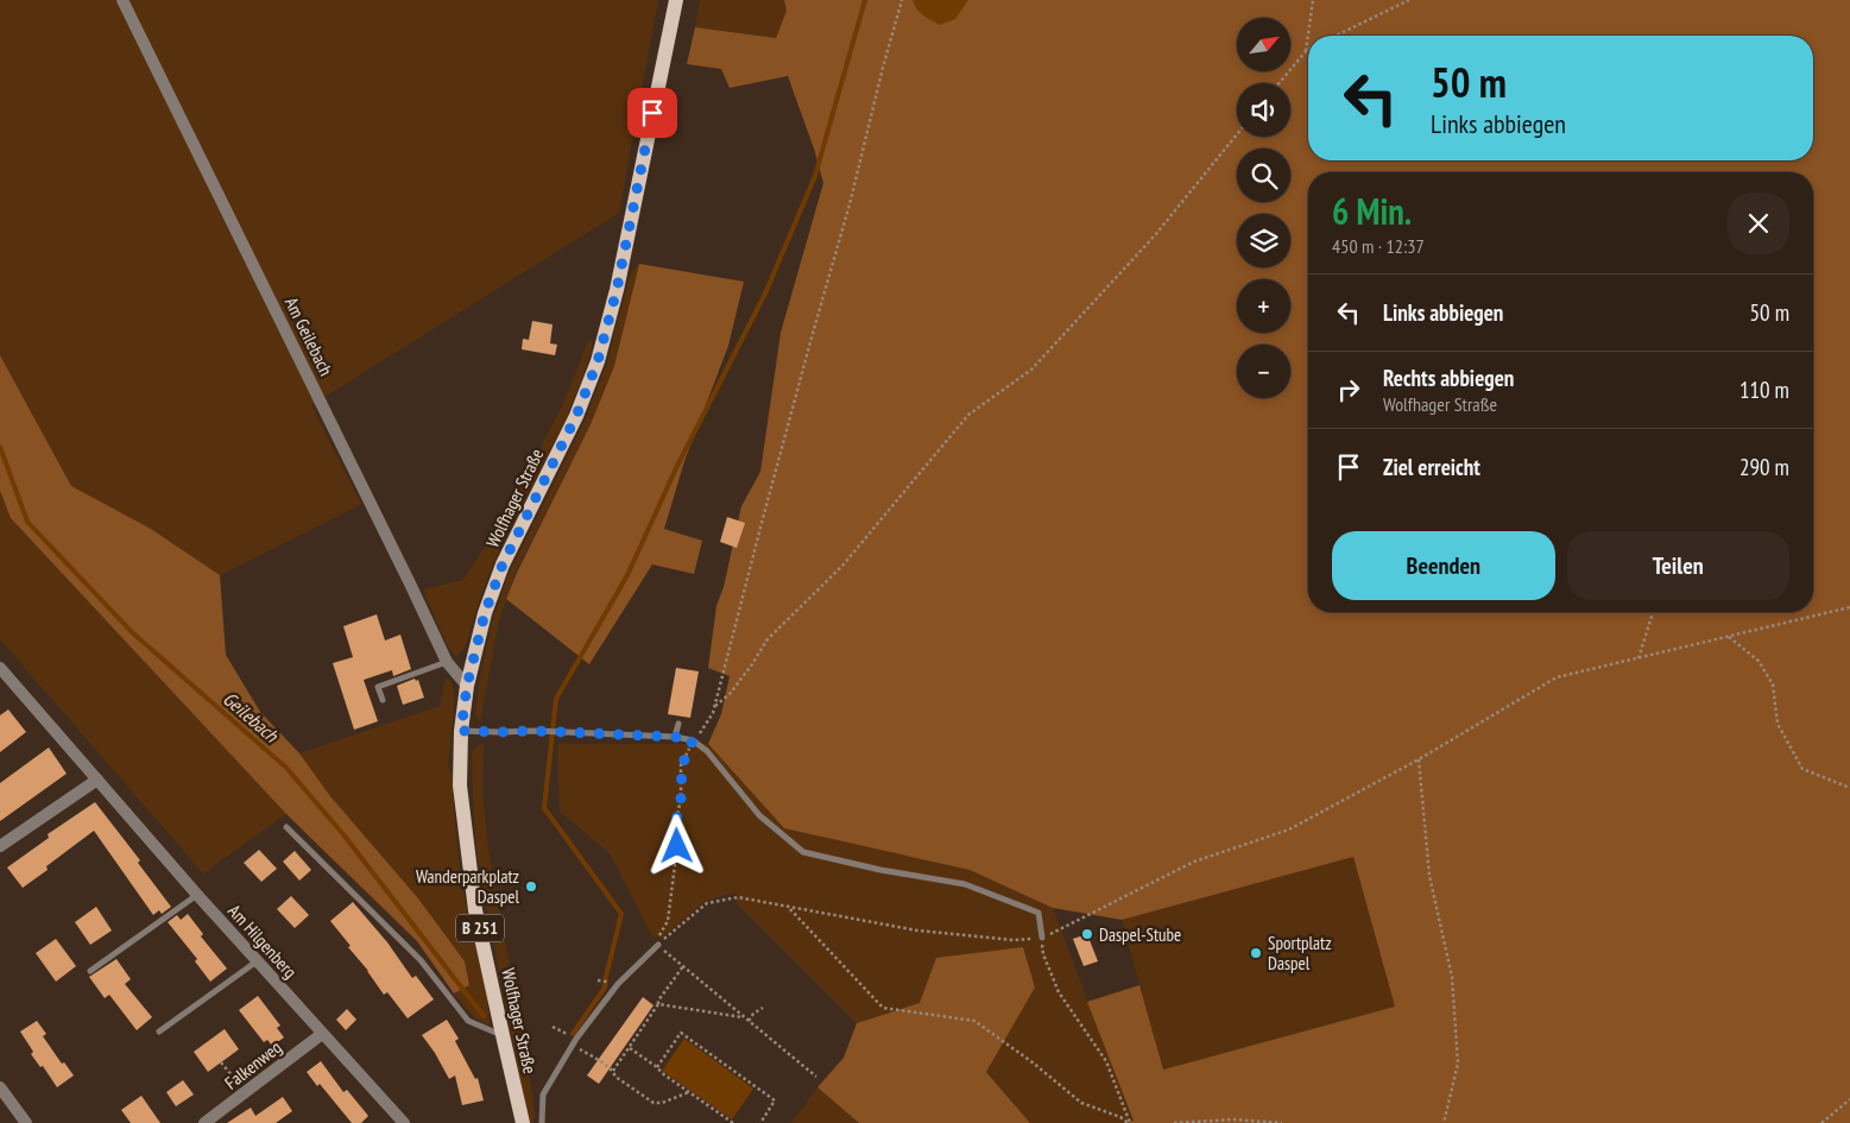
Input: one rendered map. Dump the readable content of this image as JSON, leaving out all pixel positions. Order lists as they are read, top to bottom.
{
  "streets": {
    "main road": ["Wolfhager Straße", "B 251"],
    "street": ["Am Geilebach", "Am Hilgenberg", "Falkenweg"]
  },
  "crossings": [
    ["Am Geilebach", "Wolfhager Straße"],
    ["Am Hilgenberg", "Falkenweg"]
  ],
  "water": ["Geilebach"],
  "places": ["Wanderparkplatz Daspel", "Daspel-Stube", "Sportplatz Daspel"],
  "north": "top right",
  "page": {
    "map_buttons": ["+", "−"],
    "turn": ["50 m", "Links abbiegen"],
    "heading": ["6 Min.", "450 m · 12:37"],
    "list": [
      {
        "name": "Links abbiegen",
        "value": "50 m"
      },
      {
        "name": "Rechts abbiegen",
        "note": "Wolfhager Straße",
        "value": "110 m"
      },
      {
        "name": "Ziel erreicht",
        "value": "290 m"
      }
    ],
    "buttons": ["Beenden", "Teilen"]
  }
}
